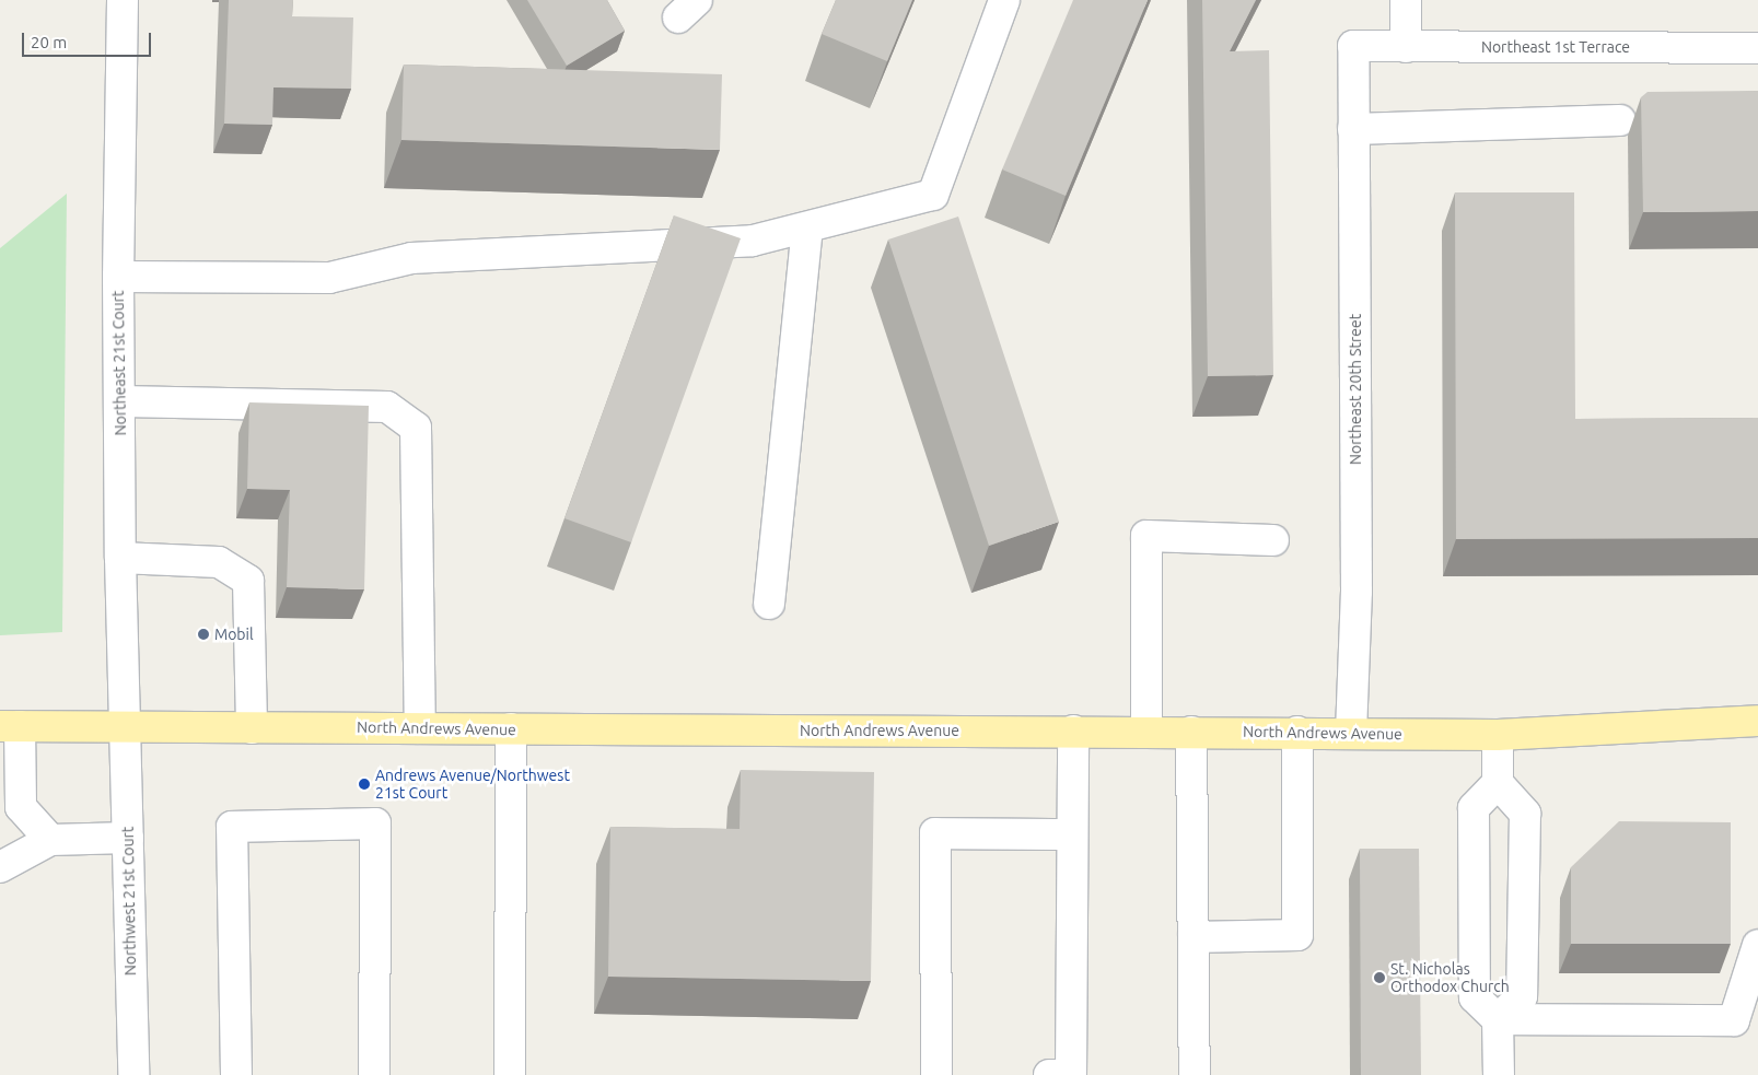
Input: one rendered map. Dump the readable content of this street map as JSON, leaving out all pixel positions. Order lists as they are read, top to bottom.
{
  "streets": {
    "main road": ["North Andrews Avenue"],
    "street": [
      "Northeast 1st Terrace",
      "Northeast 21st Court",
      "Northeast 20th Street",
      "Northwest 21st Court"
    ]
  },
  "crossings": [
    ["Northeast 1st Terrace", "Northeast 20th Street"],
    ["Northeast 21st Court", "North Andrews Avenue"],
    ["Northeast 21st Court", "Northwest 21st Court"],
    ["Northeast 20th Street", "North Andrews Avenue"],
    ["North Andrews Avenue", "Northwest 21st Court"]
  ],
  "places": ["Mobil", "Andrews Avenue/Northwest 21st Court", "St. Nicholas Orthodox Church"],
  "scale_bar": "20 m"
}
